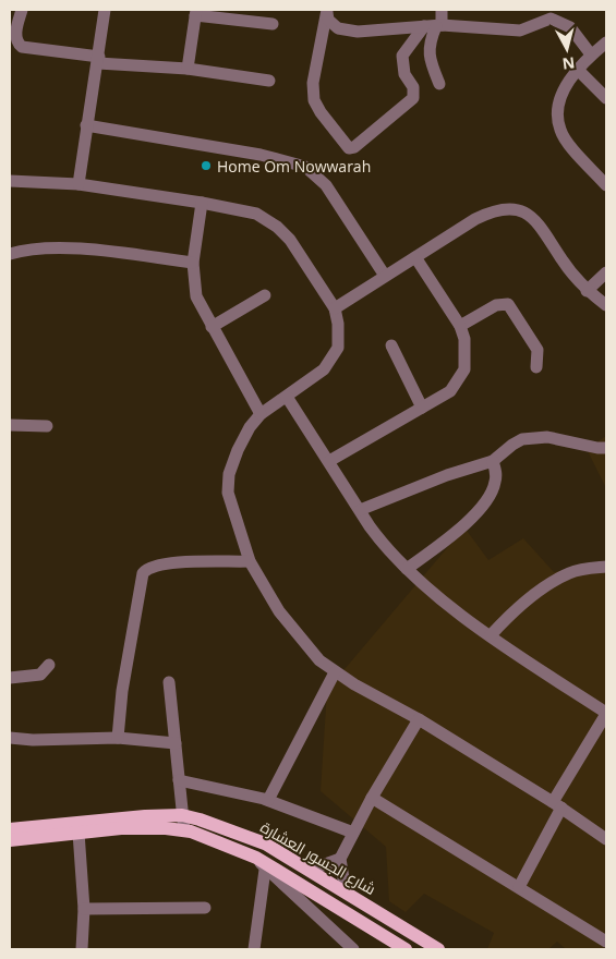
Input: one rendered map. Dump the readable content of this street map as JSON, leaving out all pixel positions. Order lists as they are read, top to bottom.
{
  "streets": {
    "main road": ["شارع الجسور العشارة"]
  },
  "places": ["Home Om Nowwarah"],
  "north": "bottom"
}
